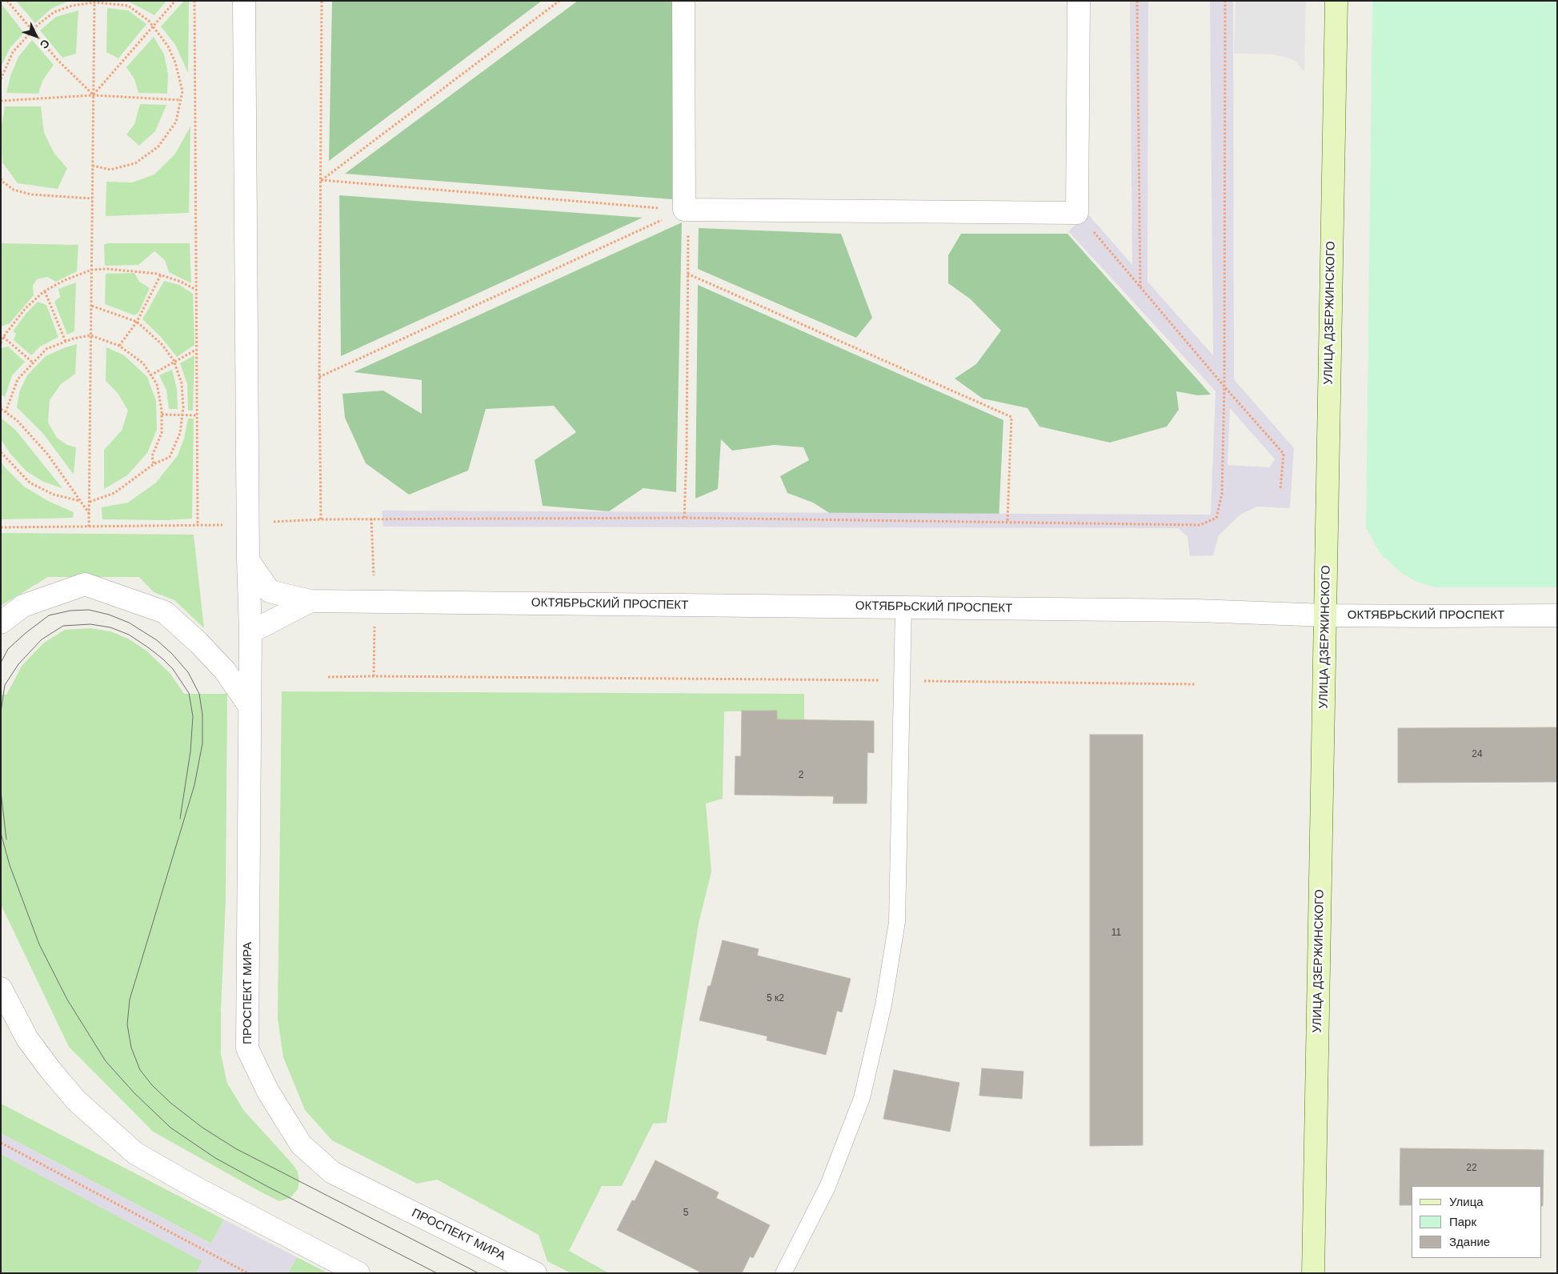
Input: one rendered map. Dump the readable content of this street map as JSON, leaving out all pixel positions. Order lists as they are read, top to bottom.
{
  "streets": {
    "main road": ["УЛИЦА ДЗЕРЖИНСКОГО"],
    "street": ["ОКТЯБРЬСКИЙ ПРОСПЕКТ", "ПРОСПЕКТ МИРА"]
  },
  "crossings": [
    ["УЛИЦА ДЗЕРЖИНСКОГО", "ОКТЯБРЬСКИЙ ПРОСПЕКТ"],
    ["ОКТЯБРЬСКИЙ ПРОСПЕКТ", "ПРОСПЕКТ МИРА"]
  ],
  "house_numbers": [
    "24",
    "2",
    "11",
    "5 к2",
    "22",
    "5"
  ],
  "legend": ["Улица", "Парк", "Здание"],
  "north": "bottom right"
}
